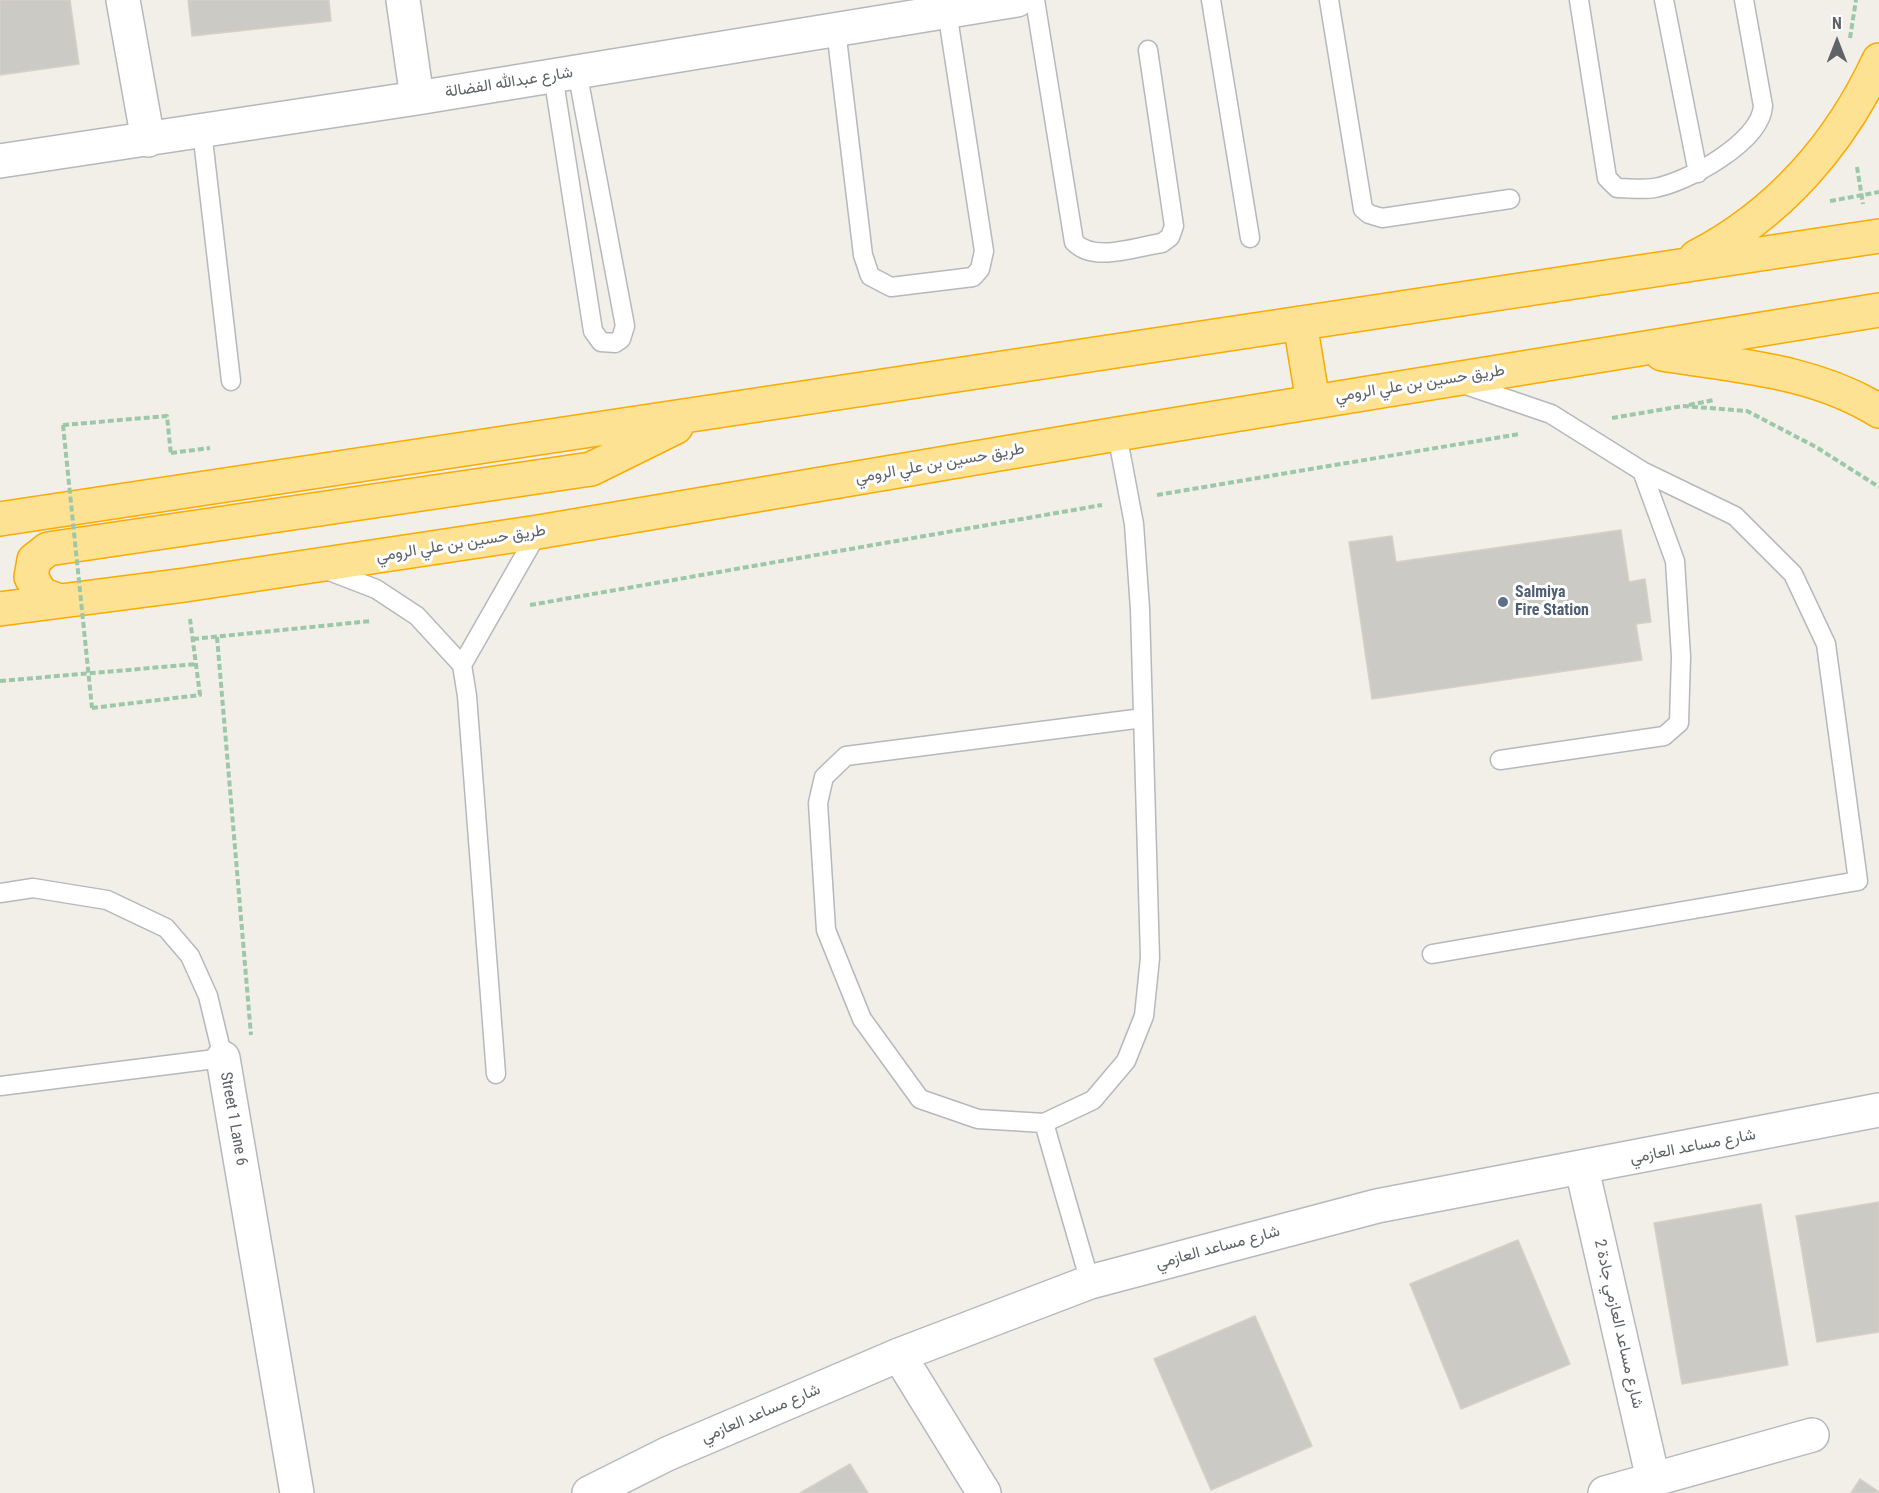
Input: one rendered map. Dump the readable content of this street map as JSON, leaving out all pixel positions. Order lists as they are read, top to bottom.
{
  "streets": {
    "highway": ["طريق حسين بن علي الرومي"],
    "street": [
      "شارع عبدالله الفضالة",
      "Street 1 Lane 6",
      "شارع مساعد العازمي",
      "شارع مساعد العازمي جادة 2"
    ]
  },
  "crossings": [
    ["شارع مساعد العازمي", "شارع مساعد العازمي جادة 2"]
  ],
  "places": ["Salmiya Fire Station"],
  "north": "top"
}
